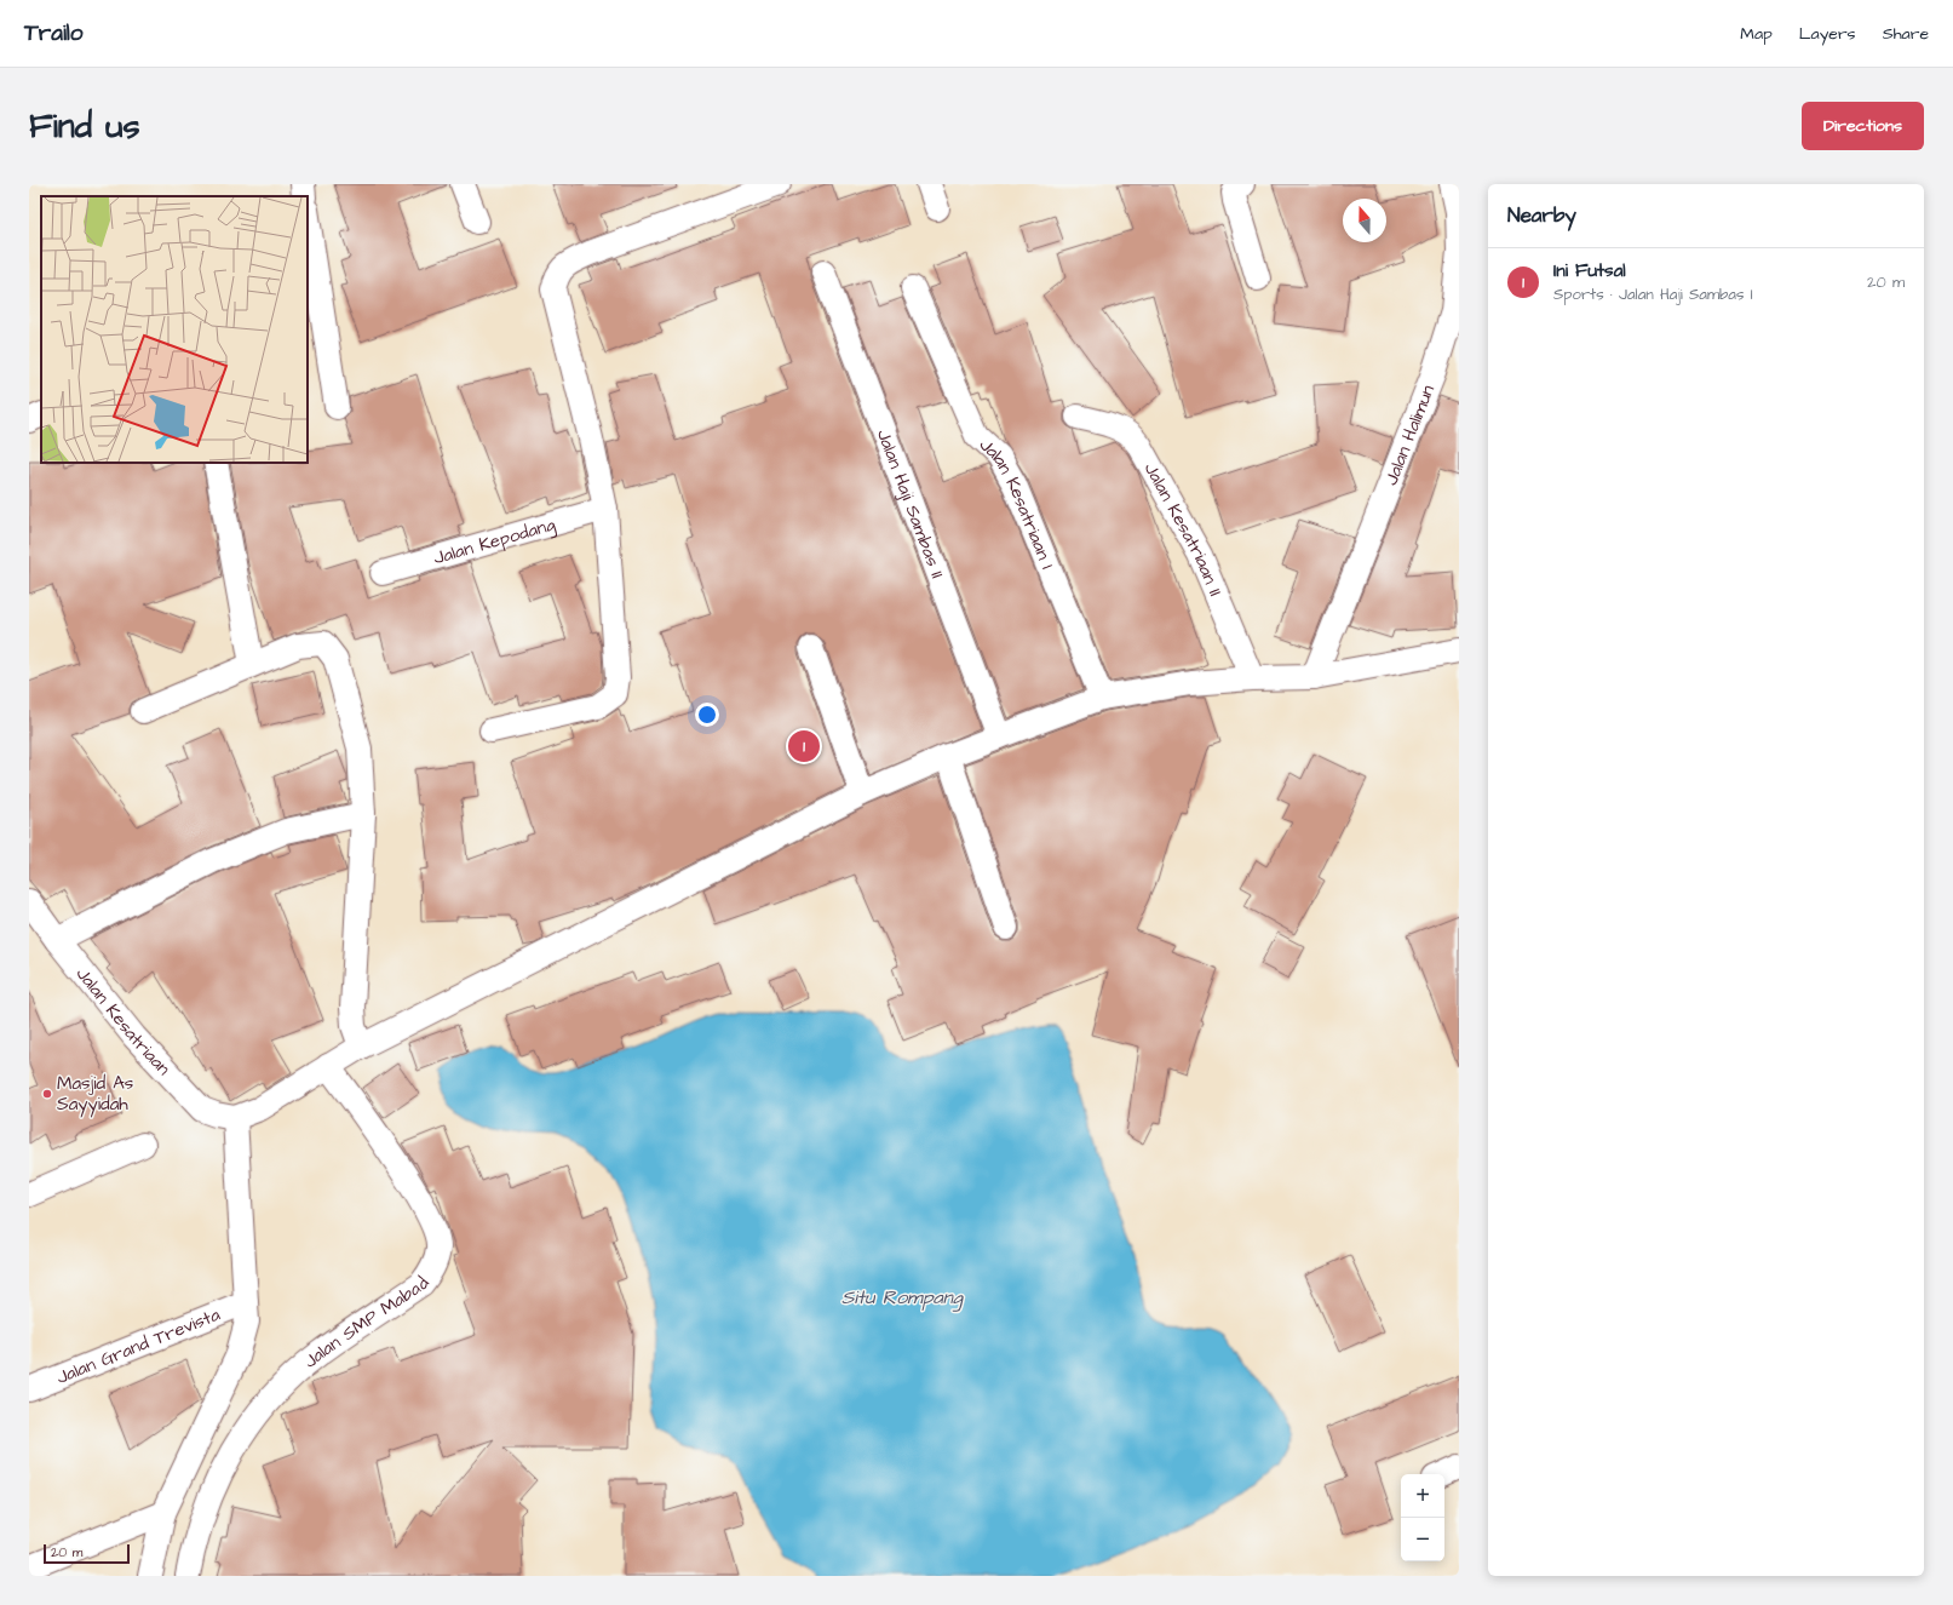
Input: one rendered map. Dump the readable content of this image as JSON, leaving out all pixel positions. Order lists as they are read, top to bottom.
{
  "streets": {
    "street": [
      "Jalan Halimun",
      "Jalan Haji Sambas II",
      "Jalan Kesatriaan I",
      "Jalan Kesatriaan II",
      "Jalan Kepodang",
      "Jalan Kesatriaan",
      "Jalan SMP Mabad",
      "Jalan Grand Trevista"
    ]
  },
  "crossings": [
    ["Jalan Kesatriaan", "Jalan Grand Trevista"]
  ],
  "water": ["Situ Rompang"],
  "places": ["Masjid As Sayyidah"],
  "scale_bar": "20 m",
  "north": "top",
  "page": {
    "header": "Trailo",
    "nav": ["Map", "Layers", "Share"],
    "buttons": "Directions",
    "title": "Find us",
    "heading": "Nearby",
    "list": [
      {
        "mark": "1",
        "name": "Ini Futsal",
        "note": "Sports · Jalan Haji Sambas I",
        "value": "20 m"
      }
    ],
    "pins": "1",
    "map_buttons": ["+", "−"],
    "scale": "20 m"
  }
}
